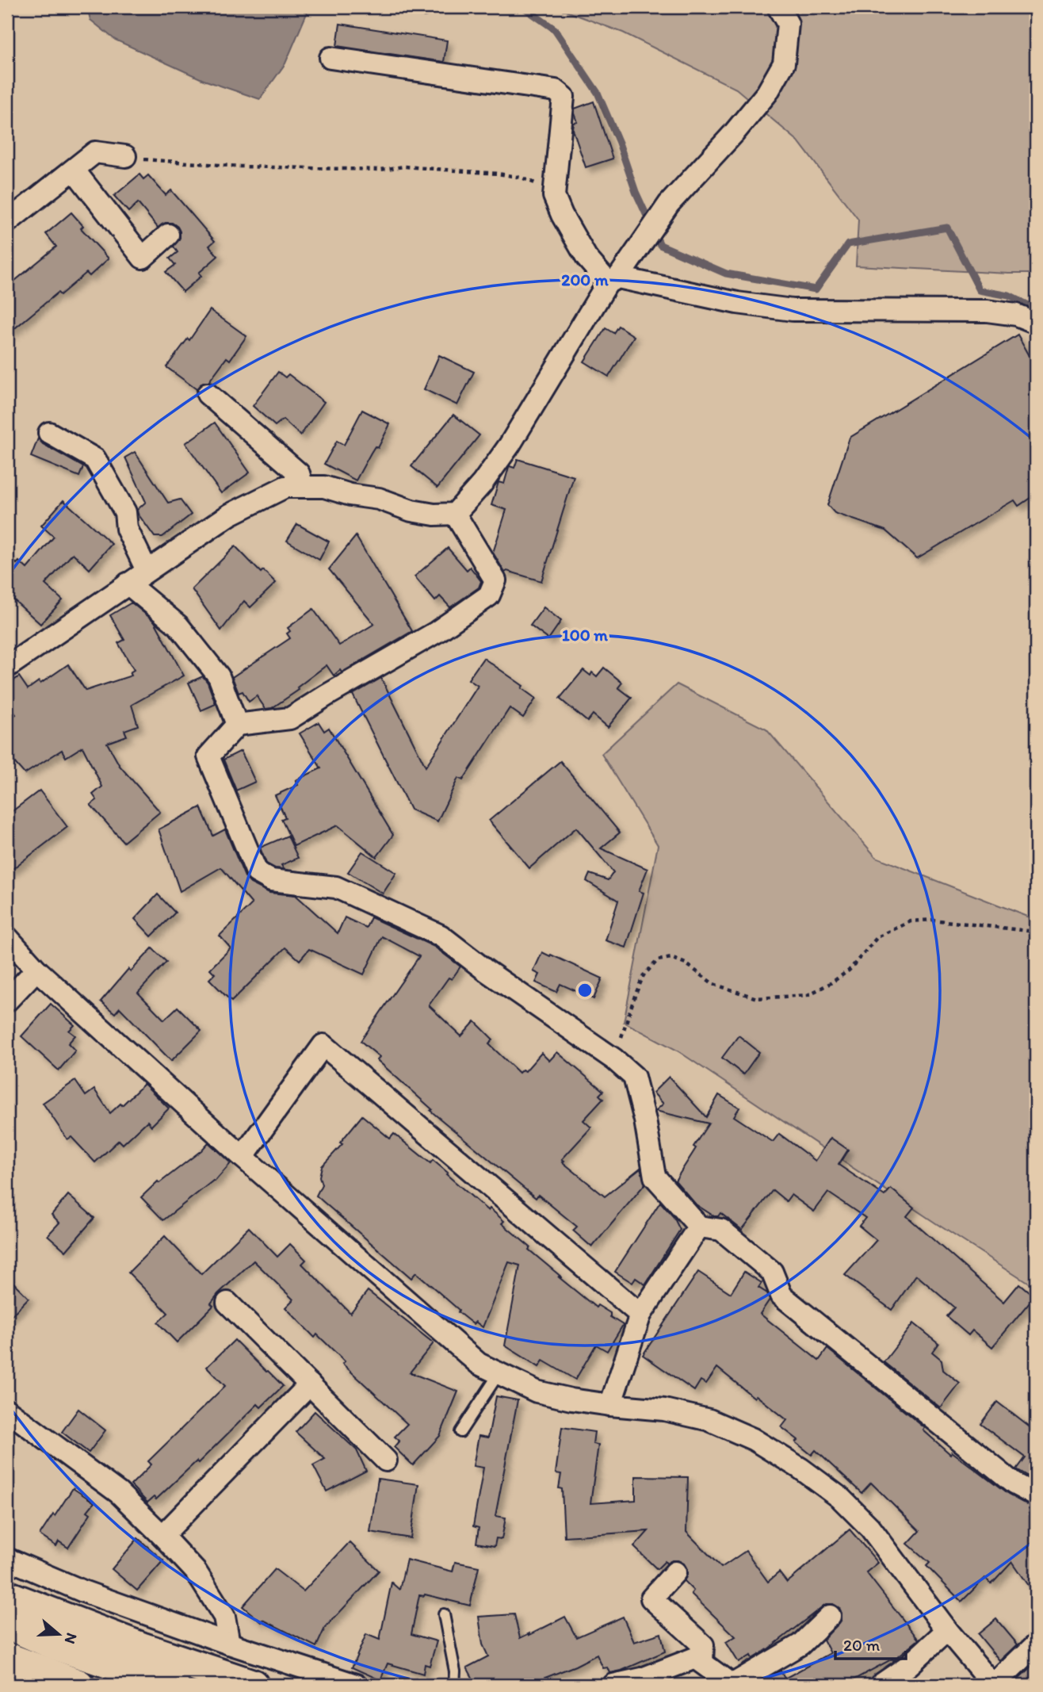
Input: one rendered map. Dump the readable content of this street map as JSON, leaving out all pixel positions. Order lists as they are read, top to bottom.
{
  "scale_bar": "20 m",
  "north": "right",
  "rings": ["200 m", "100 m"]
}
